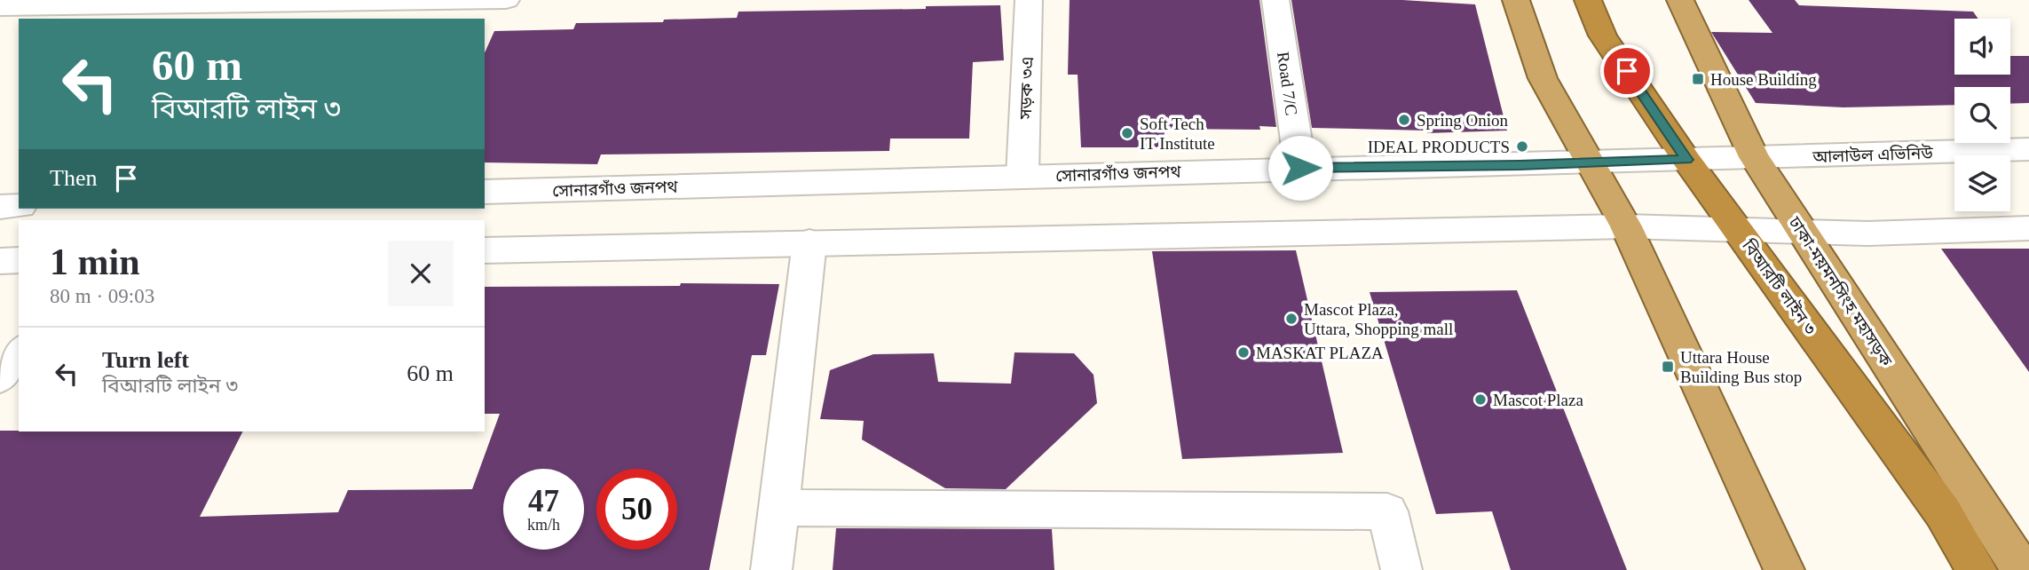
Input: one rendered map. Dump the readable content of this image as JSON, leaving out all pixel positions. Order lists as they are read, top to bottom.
{
  "streets": {
    "highway": ["বিআরটি লাইন ৩", "ঢাকা-ময়মনসিংহ মহাসড়ক"],
    "street": [
      "Road 7/C",
      "সড়ক ৩এ",
      "আলাউল এভিনিউ",
      "সোনারগাঁও জনপথ"
    ]
  },
  "crossings": [
    ["Road 7/C", "সোনারগাঁও জনপথ"],
    ["সড়ক ৩এ", "সোনারগাঁও জনপথ"],
    ["আলাউল এভিনিউ", "সোনারগাঁও জনপথ"],
    ["আলাউল এভিনিউ", "ঢাকা-ময়মনসিংহ মহাসড়ক"],
    ["সোনারগাঁও জনপথ", "বিআরটি লাইন ৩"],
    ["সোনারগাঁও জনপথ", "ঢাকা-ময়মনসিংহ মহাসড়ক"]
  ],
  "places": {
    "transit": ["House Building", "Uttara House Building Bus stop"],
    "other": [
      "Spring Onion",
      "Soft Tech IT Institute",
      "IDEAL PRODUCTS",
      "Mascot Plaza, Uttara, Shopping mall",
      "MASKAT PLAZA",
      "Mascot Plaza"
    ]
  },
  "page": {
    "turn": ["60 m", "বিআরটি লাইন ৩"],
    "then": "Then",
    "heading": ["1 min", "80 m · 09:03"],
    "list": [
      {
        "name": "Turn left",
        "note": "বিআরটি লাইন ৩",
        "value": "60 m"
      }
    ],
    "speed": "47 km/h",
    "limit": "50"
  }
}
